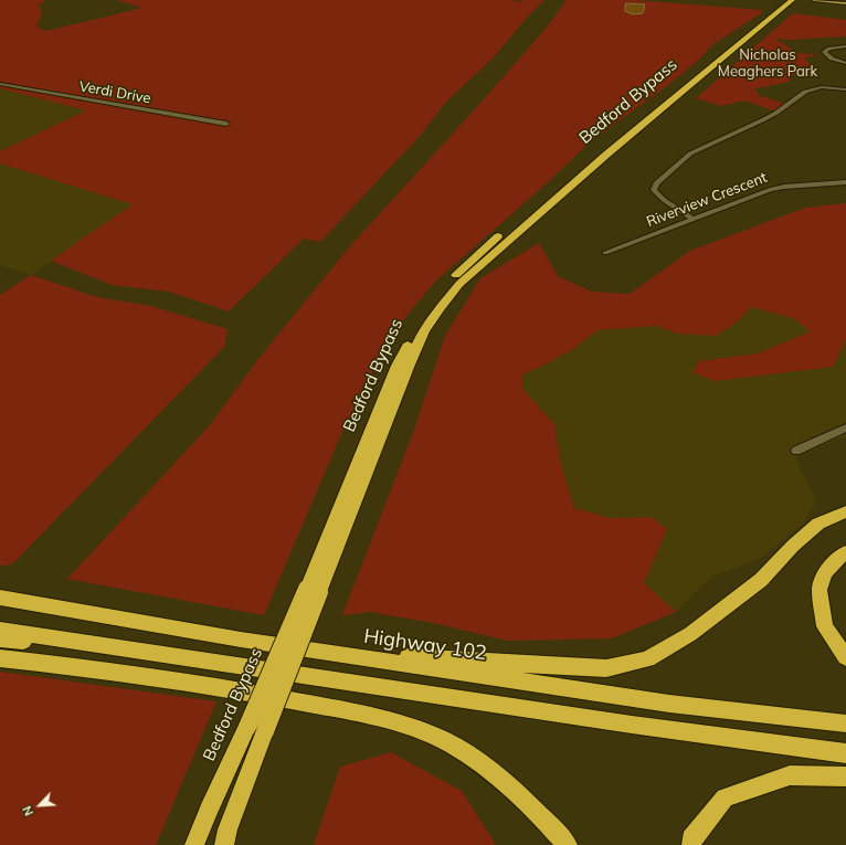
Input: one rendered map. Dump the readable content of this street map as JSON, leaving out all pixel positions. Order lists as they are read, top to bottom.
{
  "streets": {
    "highway": ["Bedford Bypass", "Highway 102"],
    "street": ["Verdi Drive", "Riverview Crescent"]
  },
  "crossings": [
    ["Bedford Bypass", "Highway 102"]
  ],
  "parks": ["Nicholas Meaghers Park"],
  "north": "bottom left"
}
